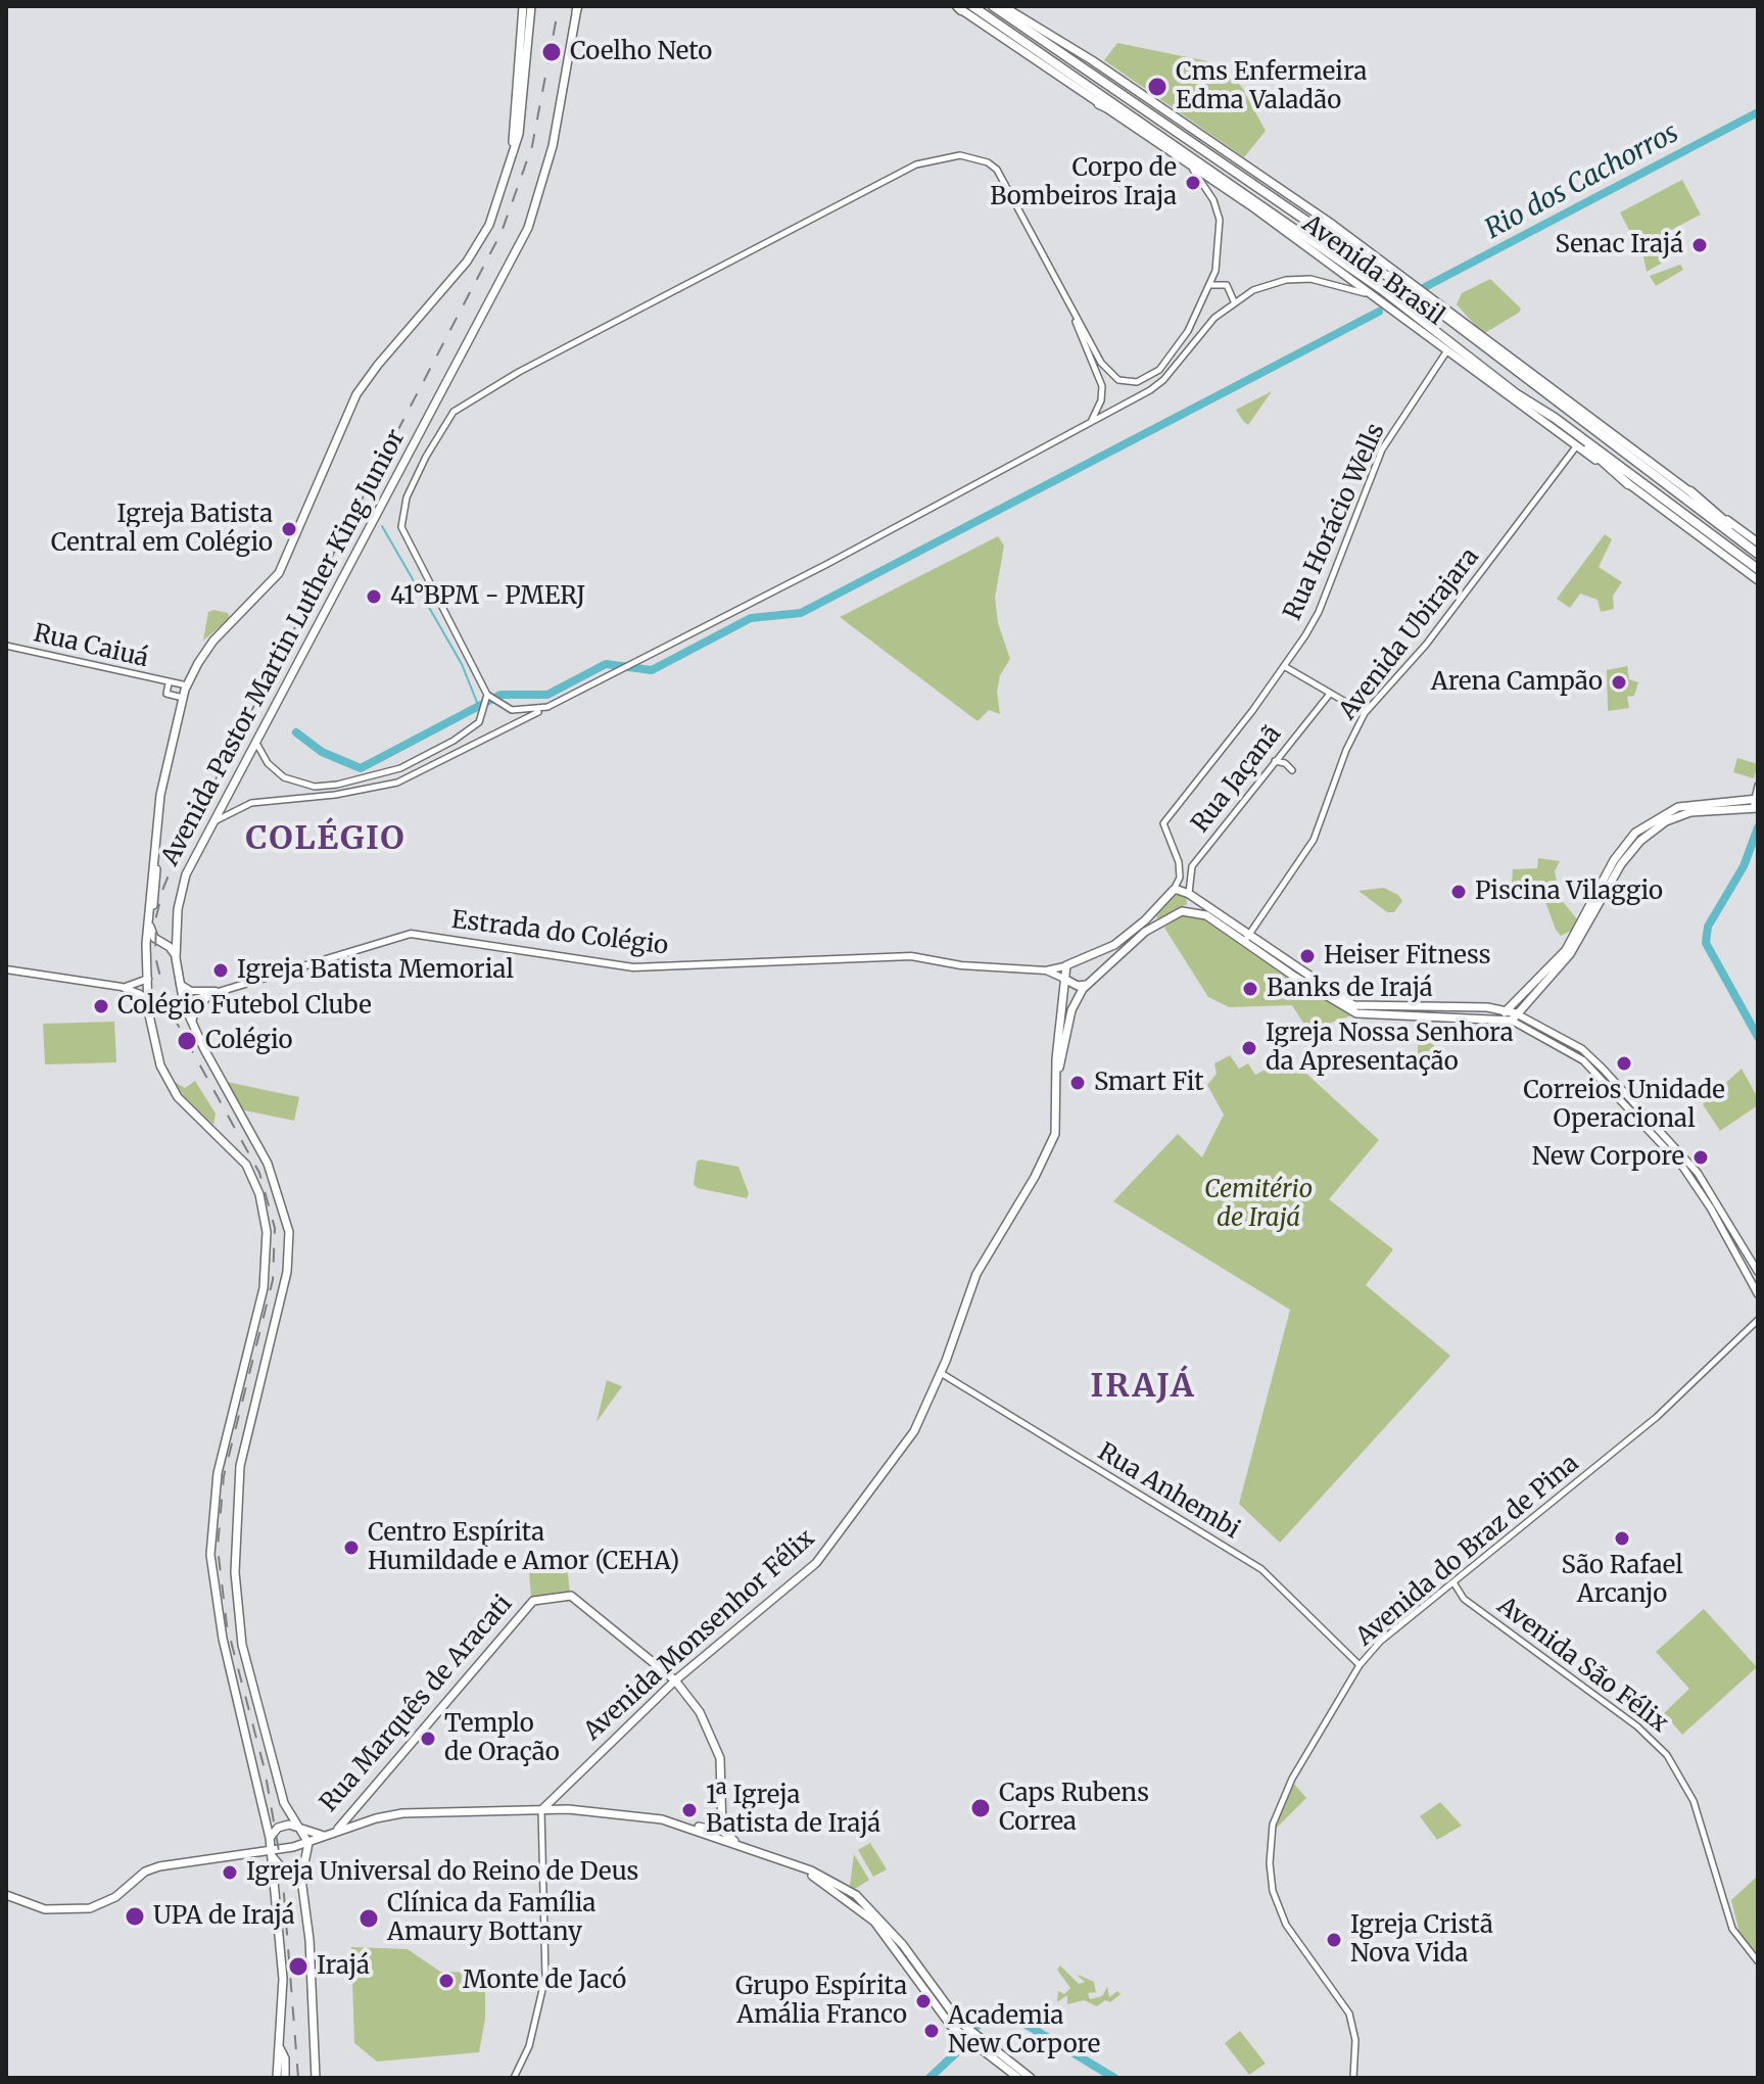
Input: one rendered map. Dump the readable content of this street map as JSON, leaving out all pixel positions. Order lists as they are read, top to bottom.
{
  "streets": {
    "highway": ["Avenida Brasil"],
    "main road": [
      "Avenida Pastor Martin Luther King Junior",
      "Estrada do Colégio",
      "Avenida Monsenhor Félix",
      "Rua Marquês de Aracati"
    ],
    "street": [
      "Rua Horácio Wells",
      "Avenida Ubirajara",
      "Rua Caiuá",
      "Rua Jaçanã",
      "Rua Anhembi",
      "Avenida do Braz de Pina",
      "Avenida São Félix"
    ]
  },
  "crossings": [
    ["Avenida Brasil", "Rua Horácio Wells"],
    ["Avenida Brasil", "Avenida Ubirajara"],
    ["Rua Caiuá", "Avenida Pastor Martin Luther King Junior"],
    ["Avenida Pastor Martin Luther King Junior", "Estrada do Colégio"],
    ["Estrada do Colégio", "Avenida Monsenhor Félix"],
    ["Rua Anhembi", "Avenida do Braz de Pina"],
    ["Rua Anhembi", "Avenida Monsenhor Félix"],
    ["Avenida do Braz de Pina", "Avenida São Félix"]
  ],
  "districts": ["COLÉGIO", "IRAJÁ"],
  "water": ["Rio dos Cachorros"],
  "parks": ["Cemitério de Irajá"],
  "places": [
    "Coelho Neto",
    "Cms Enfermeira Edma Valadão",
    "Corpo de Bombeiros Iraja",
    "Senac Irajá",
    "Igreja Batista Central em Colégio",
    "41°BPM - PMERJ",
    "Arena Campão",
    "Piscina Vilaggio",
    "Heiser Fitness",
    "Igreja Batista Memorial",
    "Banks de Irajá",
    "Colégio Futebol Clube",
    "Colégio",
    "Igreja Nossa Senhora da Apresentação",
    "Correios Unidade Operacional",
    "Smart Fit",
    "New Corpore",
    "São Rafael Arcanjo",
    "Centro Espírita Humildade e Amor (CEHA)",
    "Templo de Oração",
    "Caps Rubens Correa",
    "1ª Igreja Batista de Irajá",
    "Igreja Universal do Reino de Deus",
    "UPA de Irajá",
    "Clínica da Família Amaury Bottany",
    "Igreja Cristã Nova Vida",
    "Irajá",
    "Monte de Jacó",
    "Grupo Espírita Amália Franco",
    "Academia New Corpore"
  ]
}
